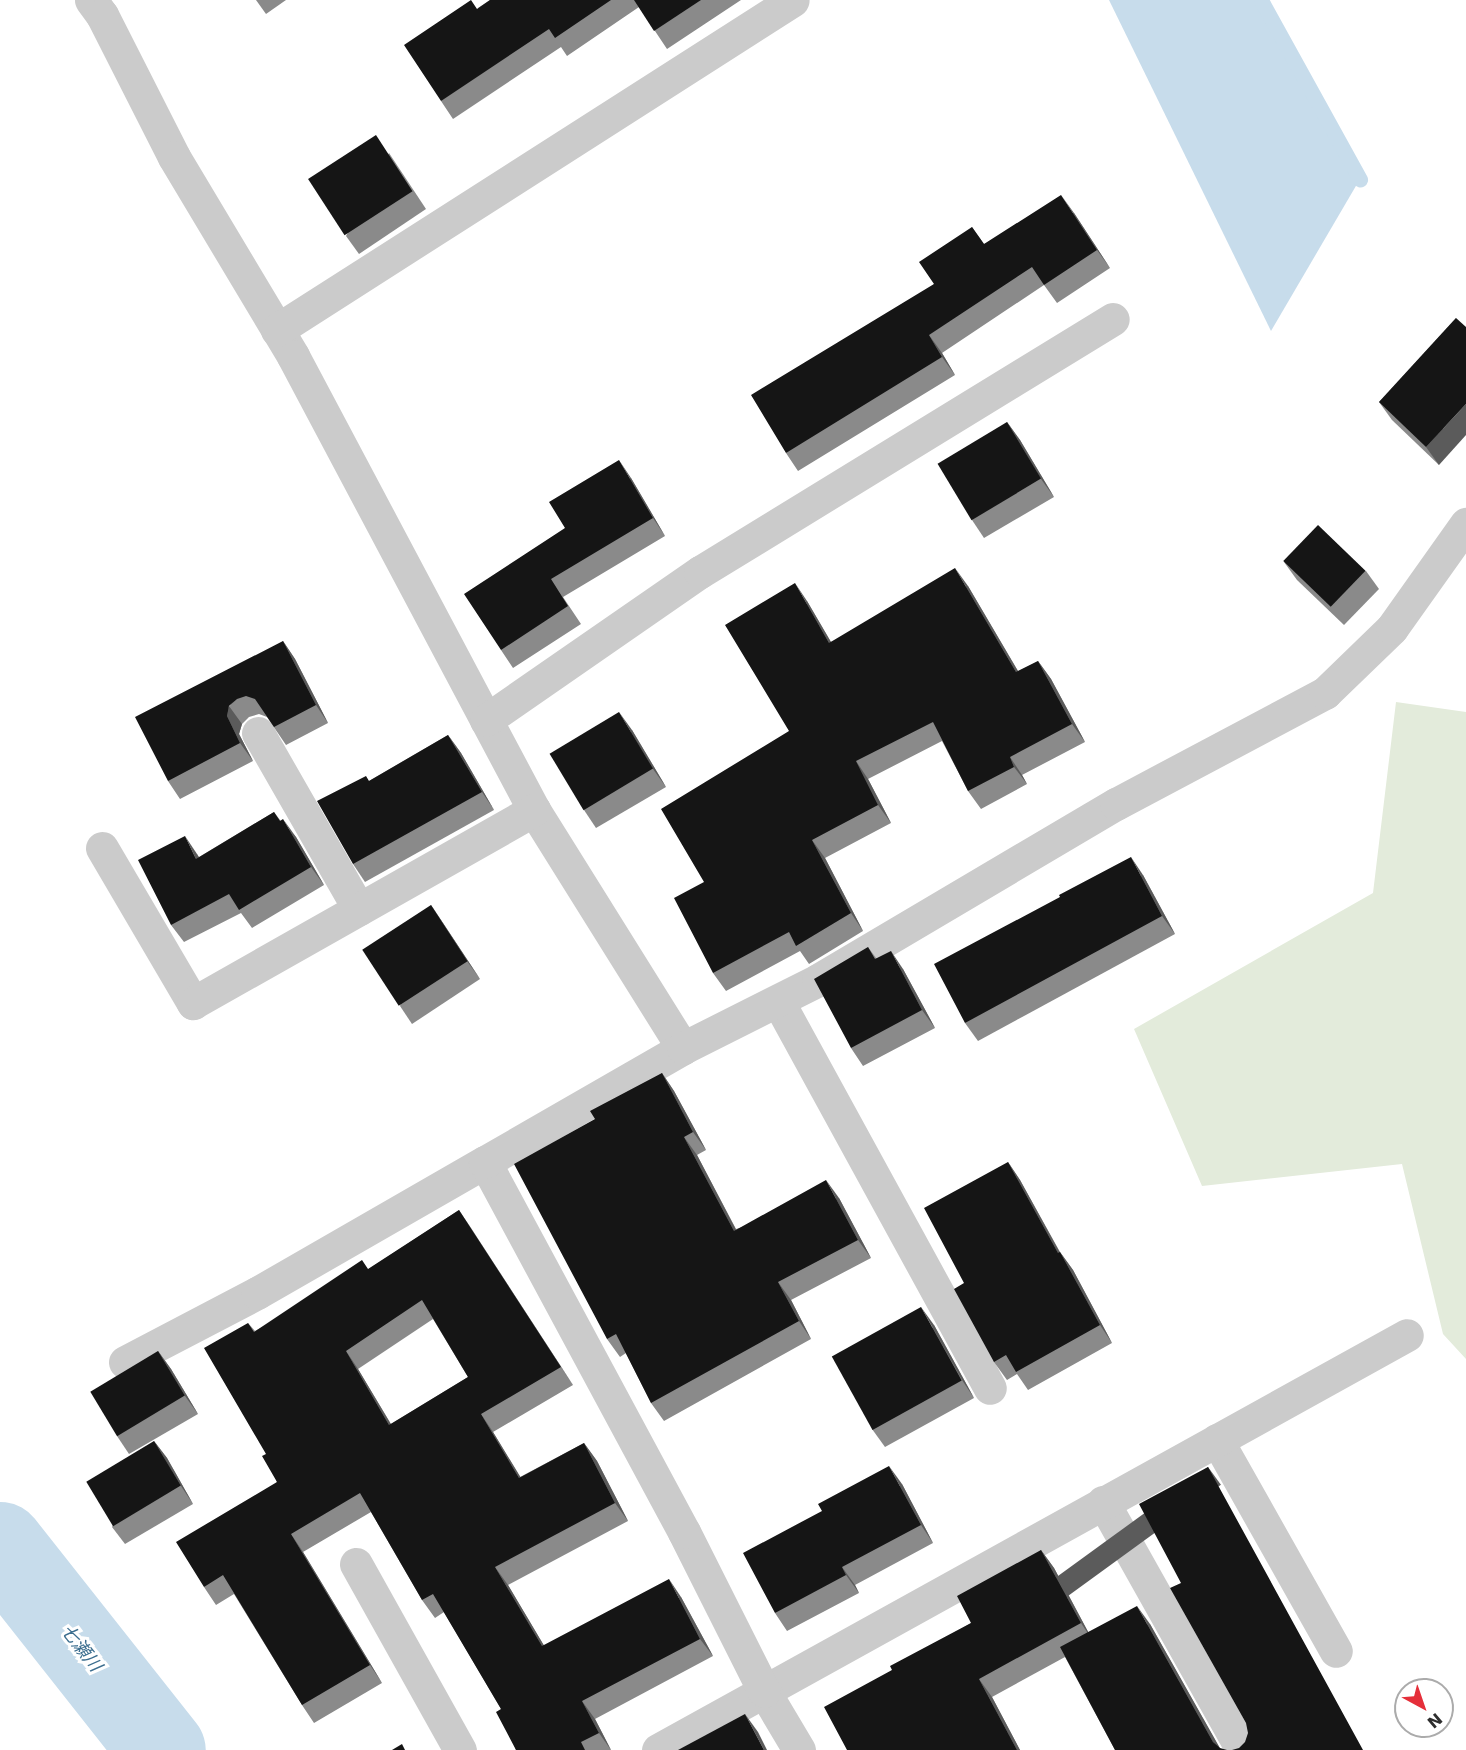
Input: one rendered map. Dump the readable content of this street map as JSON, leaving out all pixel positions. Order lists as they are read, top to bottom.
{
  "water": ["七瀬川"],
  "north": "bottom right"
}
